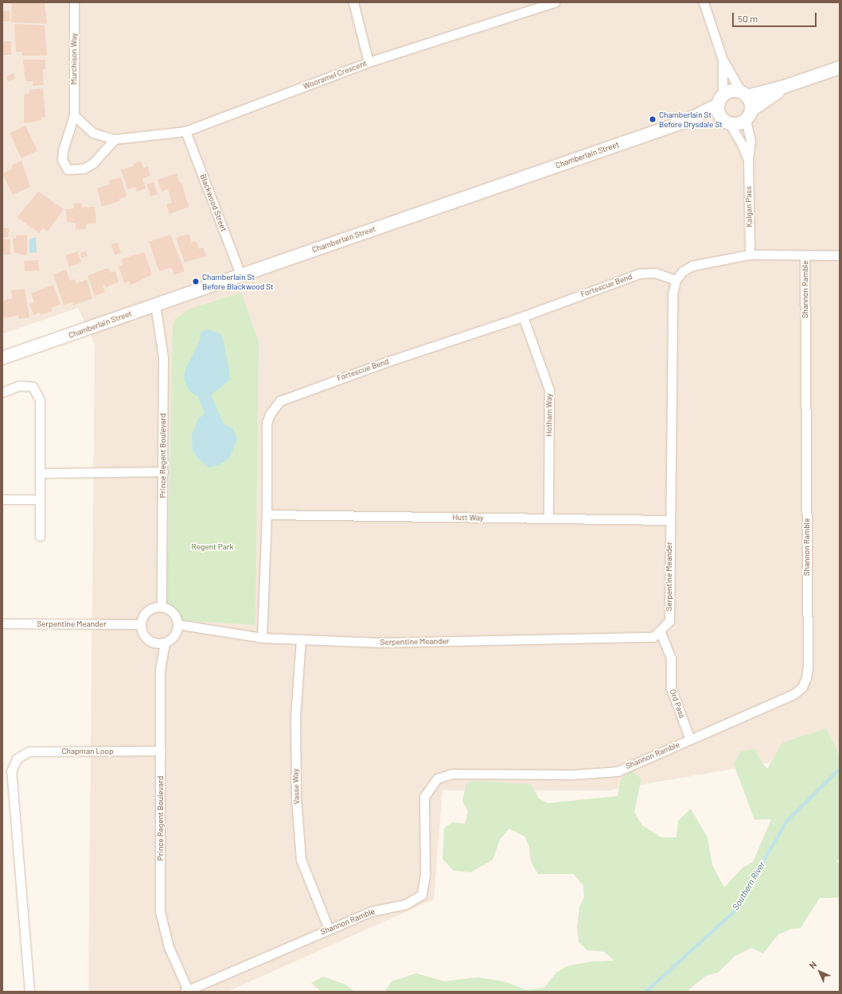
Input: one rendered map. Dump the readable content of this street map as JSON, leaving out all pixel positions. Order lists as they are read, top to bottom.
{
  "streets": {
    "main road": ["Chamberlain Street"],
    "street": [
      "Murchison Way",
      "Wooramel Crescent",
      "Blackwood Street",
      "Kalgan Pass",
      "Fortescue Bend",
      "Shannon Ramble",
      "Hotham Way",
      "Prince Regent Boulevard",
      "Hutt Way",
      "Serpentine Meander",
      "Ord Pass",
      "Chapman Loop",
      "Vasse Way"
    ]
  },
  "crossings": [
    ["Murchison Way", "Wooramel Crescent"],
    ["Wooramel Crescent", "Blackwood Street"],
    ["Chamberlain Street", "Blackwood Street"],
    ["Chamberlain Street", "Kalgan Pass"],
    ["Chamberlain Street", "Prince Regent Boulevard"],
    ["Fortescue Bend", "Hotham Way"],
    ["Fortescue Bend", "Hutt Way"],
    ["Fortescue Bend", "Serpentine Meander"],
    ["Shannon Ramble", "Prince Regent Boulevard"],
    ["Shannon Ramble", "Ord Pass"],
    ["Shannon Ramble", "Vasse Way"],
    ["Hotham Way", "Hutt Way"],
    ["Prince Regent Boulevard", "Serpentine Meander"],
    ["Prince Regent Boulevard", "Chapman Loop"],
    ["Hutt Way", "Serpentine Meander"],
    ["Serpentine Meander", "Ord Pass"],
    ["Serpentine Meander", "Vasse Way"]
  ],
  "water": ["Southern River"],
  "parks": ["Regent Park"],
  "places": ["Chamberlain St Before Drysdale St", "Chamberlain St Before Blackwood St"],
  "scale_bar": "50 m",
  "north": "top left"
}
